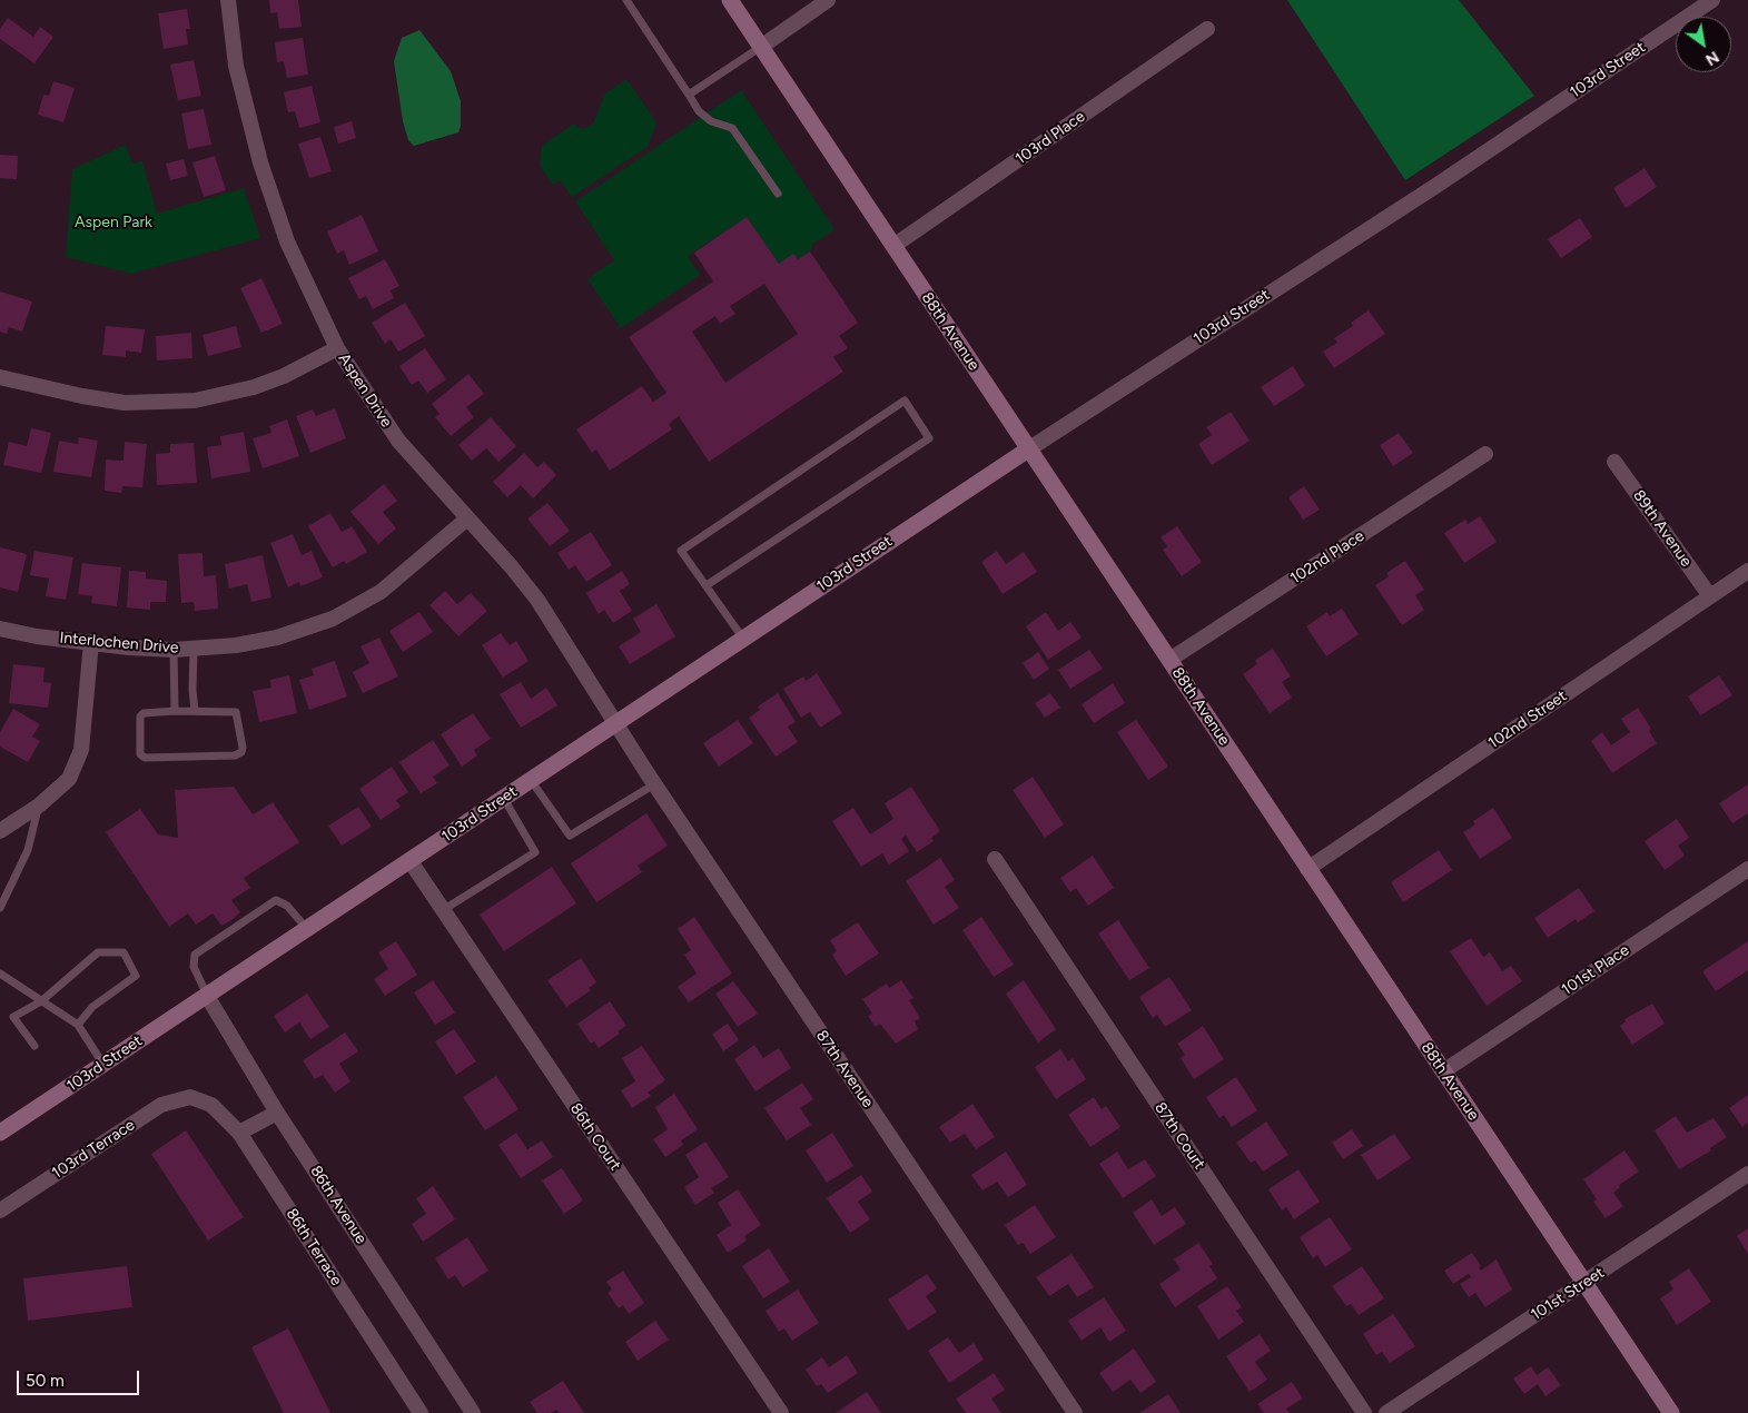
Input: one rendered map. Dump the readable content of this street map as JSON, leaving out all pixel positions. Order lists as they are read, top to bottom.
{
  "streets": {
    "street": [
      "103rd Street",
      "103rd Place",
      "88th Avenue",
      "Aspen Drive",
      "89th Avenue",
      "102nd Place",
      "Interlochen Drive",
      "102nd Street",
      "101st Place",
      "87th Avenue",
      "87th Court",
      "86th Court",
      "103rd Terrace",
      "86th Avenue",
      "86th Terrace",
      "101st Street"
    ]
  },
  "crossings": [
    ["103rd Street", "88th Avenue"],
    ["103rd Street", "Aspen Drive"],
    ["103rd Street", "87th Avenue"],
    ["103rd Street", "86th Court"],
    ["103rd Street", "86th Avenue"],
    ["103rd Place", "88th Avenue"],
    ["88th Avenue", "102nd Place"],
    ["88th Avenue", "102nd Street"],
    ["88th Avenue", "101st Place"],
    ["88th Avenue", "101st Street"],
    ["Aspen Drive", "Interlochen Drive"],
    ["Aspen Drive", "87th Avenue"],
    ["89th Avenue", "102nd Street"],
    ["103rd Terrace", "86th Terrace"]
  ],
  "parks": ["Aspen Park"],
  "scale_bar": "50 m",
  "north": "bottom right"
}
